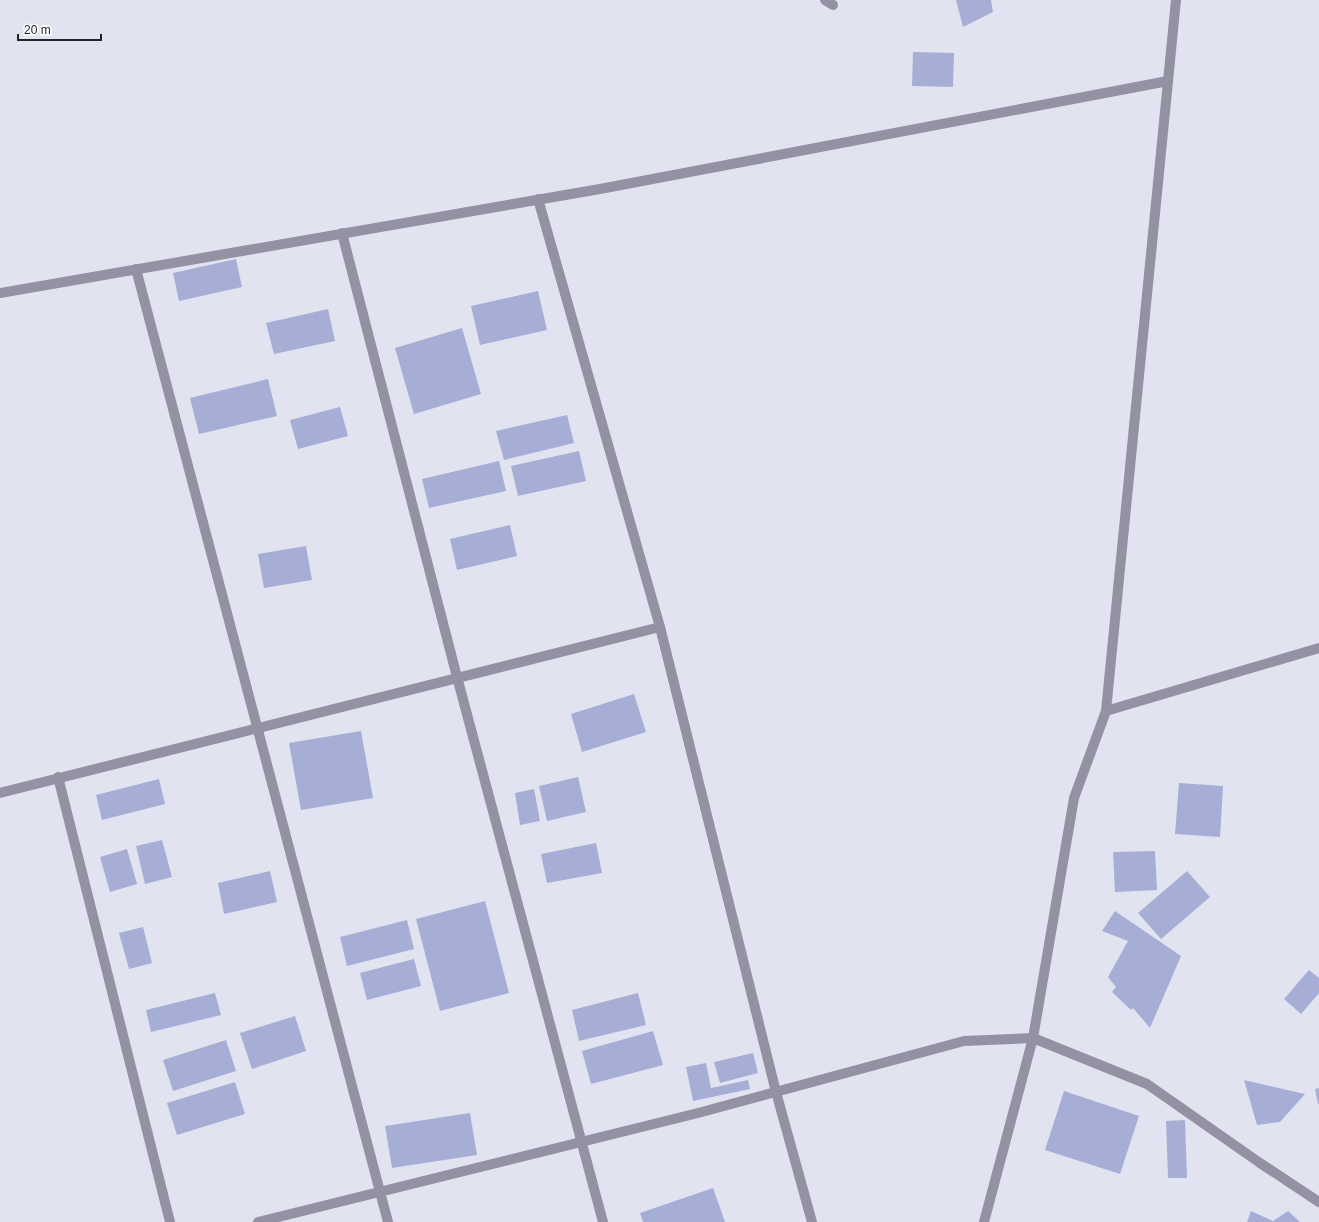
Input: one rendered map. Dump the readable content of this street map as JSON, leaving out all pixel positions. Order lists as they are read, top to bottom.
{
  "scale_bar": "20 m"
}
